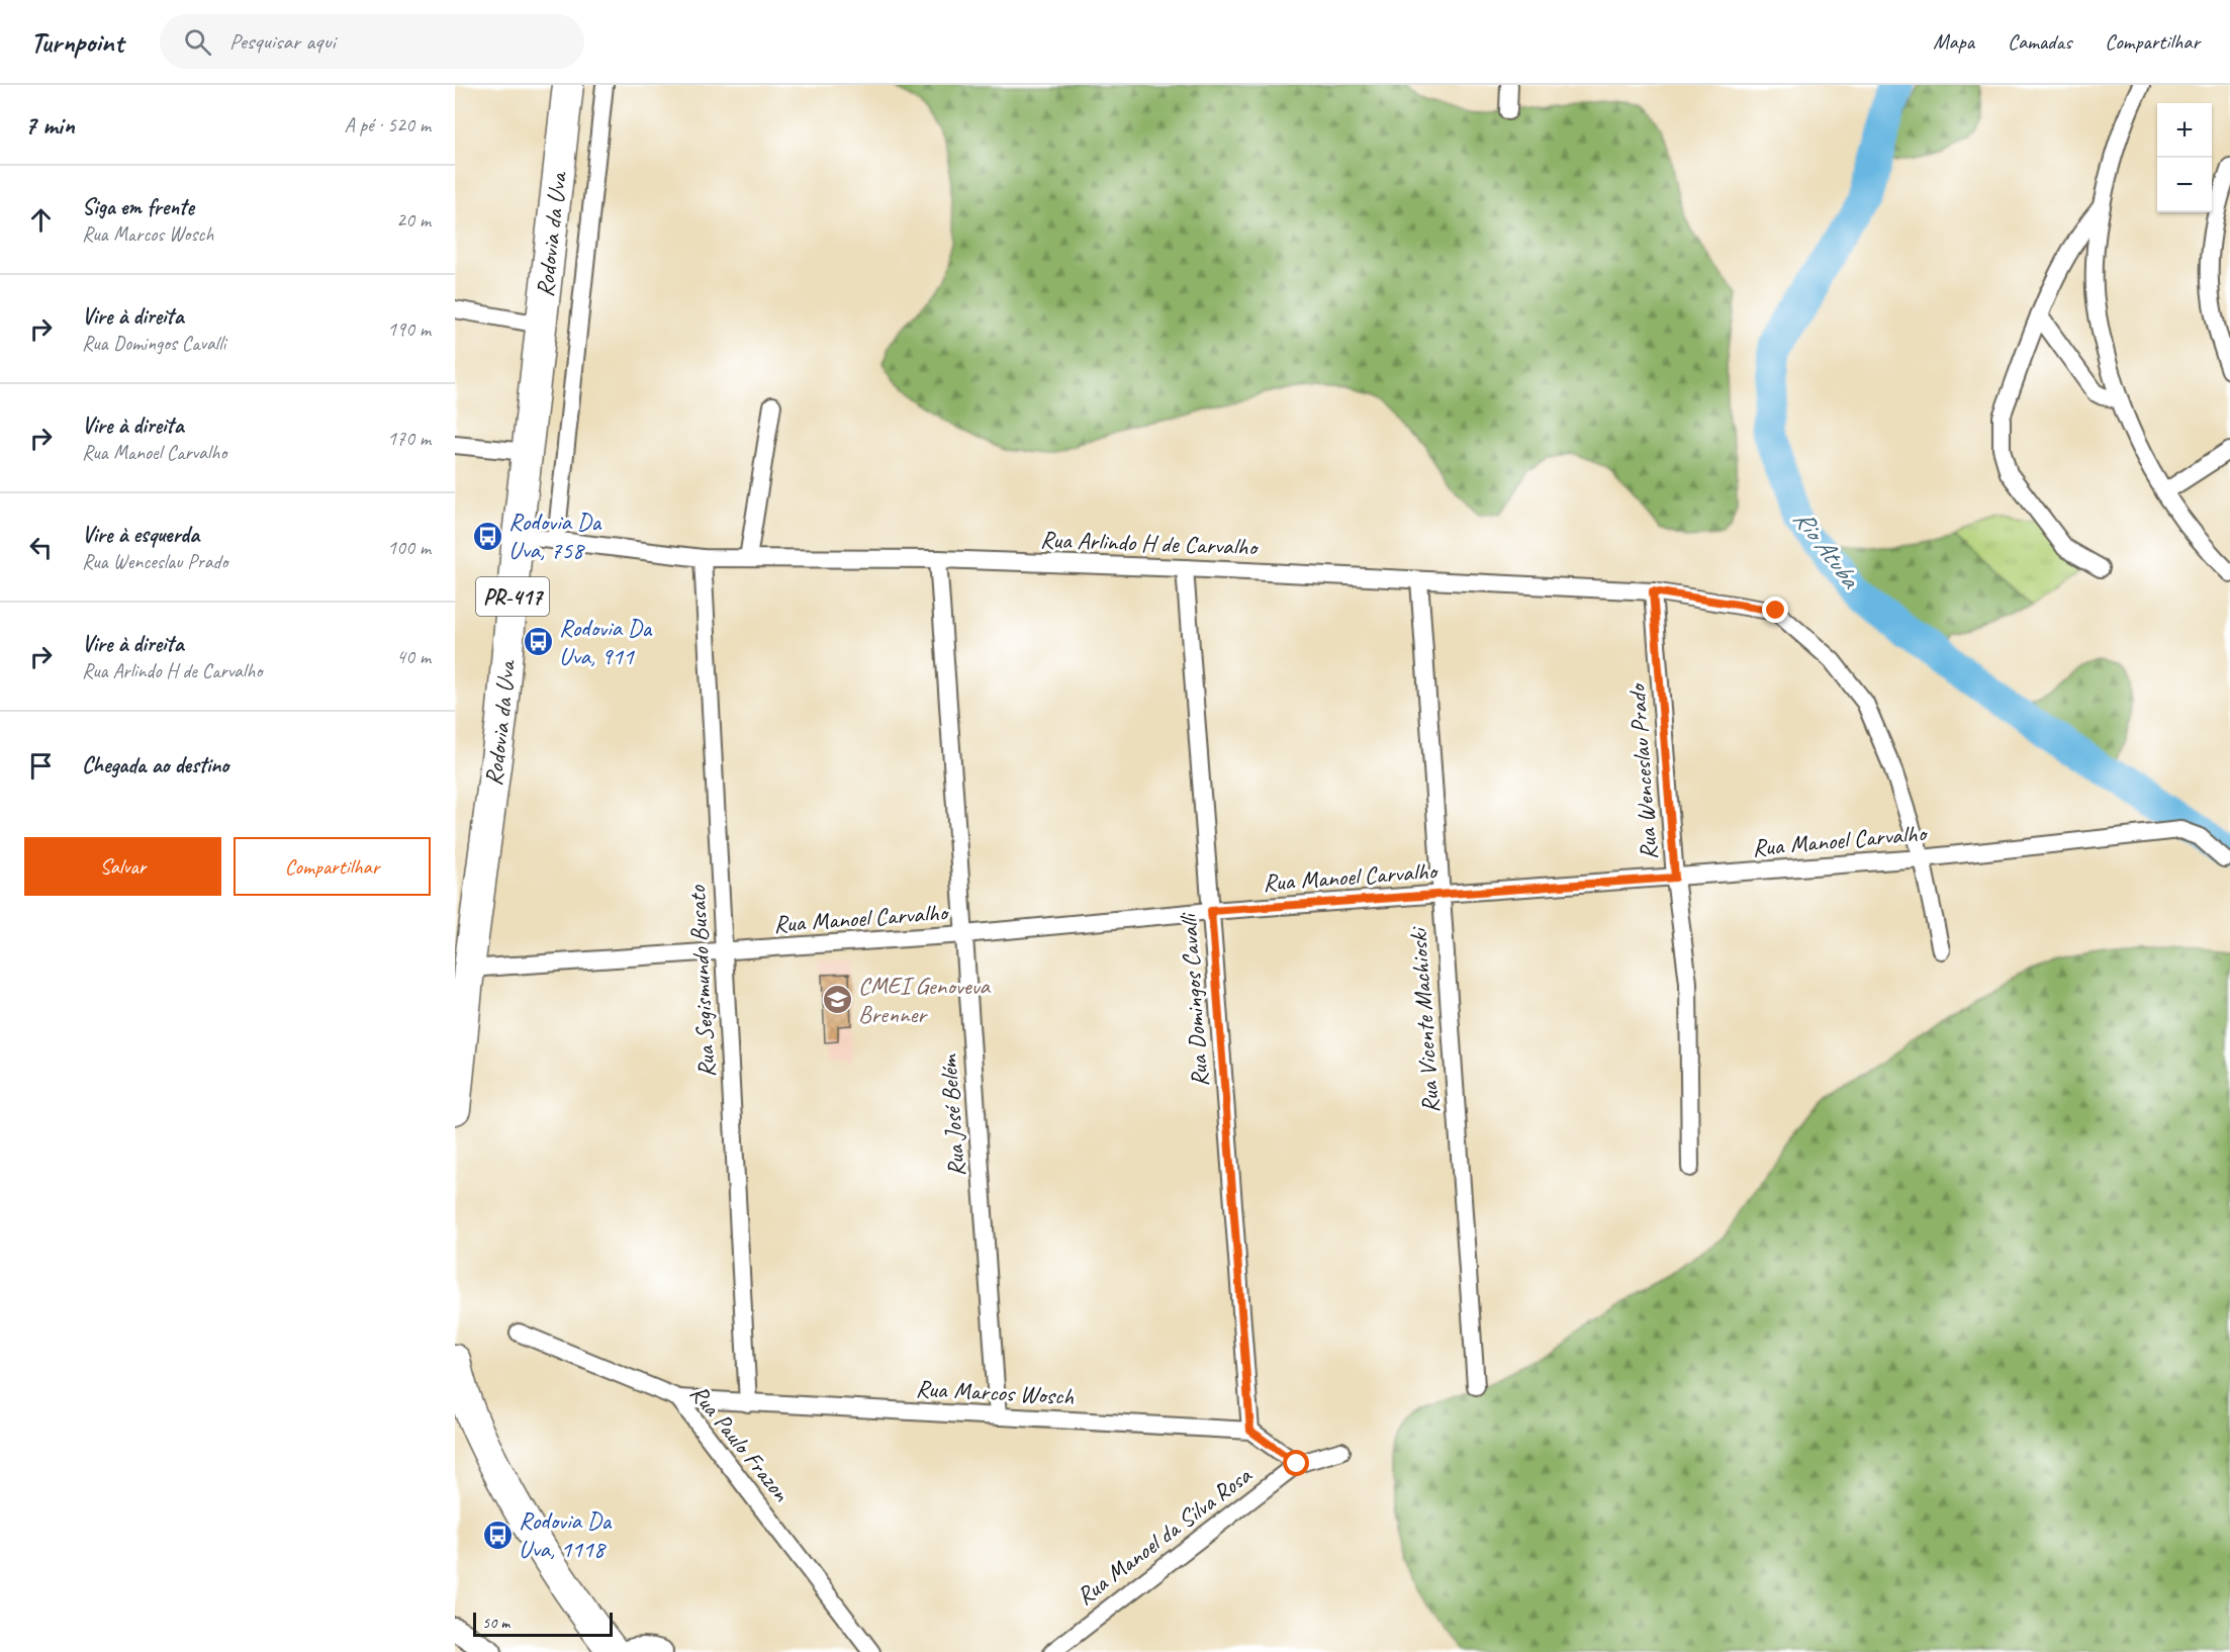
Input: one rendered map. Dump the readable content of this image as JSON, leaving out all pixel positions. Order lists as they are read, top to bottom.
{
  "streets": {
    "highway": ["Rodovia da Uva", "PR-417"],
    "street": [
      "Rua Arlindo H de Carvalho",
      "Rua Wenceslau Prado",
      "Rua Manoel Carvalho",
      "Rua Segismundo Busato",
      "Rua Domingos Cavalli",
      "Rua Vicente Machioski",
      "Rua José Belém",
      "Rua Marcos Wosch",
      "Rua Paulo Frazon",
      "Rua Manoel da Silva Rosa"
    ]
  },
  "crossings": [
    ["Rodovia da Uva", "Rua Arlindo H de Carvalho"],
    ["Rodovia da Uva", "Rua Manoel Carvalho"],
    ["Rua Arlindo H de Carvalho", "Rua Wenceslau Prado"],
    ["Rua Arlindo H de Carvalho", "Rua Manoel Carvalho"],
    ["Rua Arlindo H de Carvalho", "Rua Segismundo Busato"],
    ["Rua Arlindo H de Carvalho", "Rua Domingos Cavalli"],
    ["Rua Arlindo H de Carvalho", "Rua Vicente Machioski"],
    ["Rua Arlindo H de Carvalho", "Rua José Belém"],
    ["Rua Wenceslau Prado", "Rua Manoel Carvalho"],
    ["Rua Manoel Carvalho", "Rua Segismundo Busato"],
    ["Rua Manoel Carvalho", "Rua Domingos Cavalli"],
    ["Rua Manoel Carvalho", "Rua Vicente Machioski"],
    ["Rua Manoel Carvalho", "Rua José Belém"],
    ["Rua Segismundo Busato", "Rua Marcos Wosch"],
    ["Rua Domingos Cavalli", "Rua Marcos Wosch"],
    ["Rua José Belém", "Rua Marcos Wosch"],
    ["Rua Marcos Wosch", "Rua Paulo Frazon"]
  ],
  "water": ["Rio Atuba"],
  "places": {
    "bus stop": ["Rodovia Da Uva, 758", "Rodovia Da Uva, 911", "Rodovia Da Uva, 1118"],
    "school or university": ["CMEI Genoveva Brenner"]
  },
  "scale_bar": "50 m",
  "page": {
    "header": "Turnpoint",
    "search": "Pesquisar aqui",
    "nav": ["Mapa", "Camadas", "Compartilhar"],
    "heading": ["7 min", "A pé · 520 m"],
    "map_buttons": ["+", "−"],
    "list": [
      ["Siga em frente", "Rua Marcos Wosch", "20 m"],
      ["Vire à direita", "Rua Domingos Cavalli", "190 m"],
      ["Vire à direita", "Rua Manoel Carvalho", "170 m"],
      ["Vire à esquerda", "Rua Wenceslau Prado", "100 m"],
      ["Vire à direita", "Rua Arlindo H de Carvalho", "40 m"],
      "Chegada ao destino"
    ],
    "buttons": ["Salvar", "Compartilhar"],
    "scale": "50 m"
  }
}
